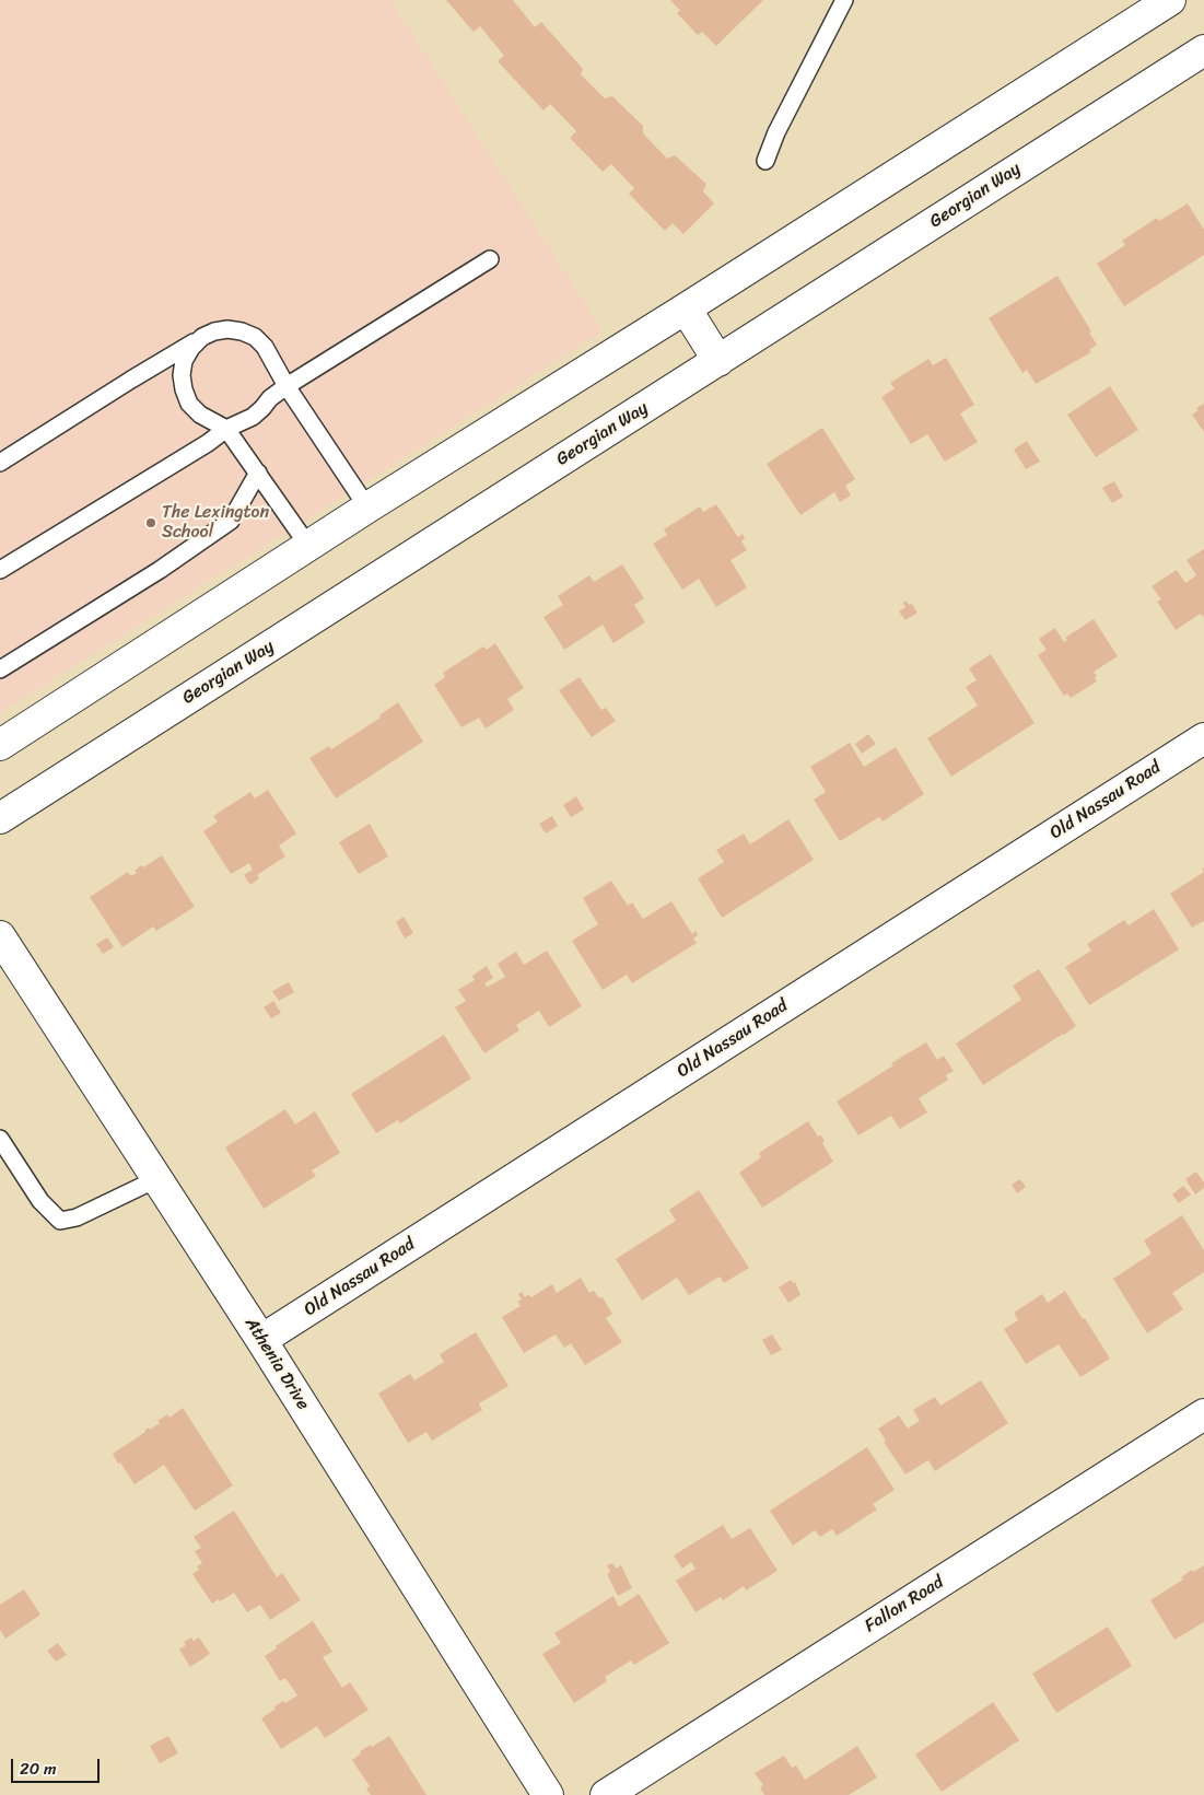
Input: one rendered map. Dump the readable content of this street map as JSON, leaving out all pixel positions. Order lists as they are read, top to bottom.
{
  "streets": {
    "street": [
      "Georgian Way",
      "Old Nassau Road",
      "Athenia Drive",
      "Fallon Road"
    ]
  },
  "crossings": [
    ["Old Nassau Road", "Athenia Drive"]
  ],
  "places": ["The Lexington School"],
  "scale_bar": "20 m"
}
